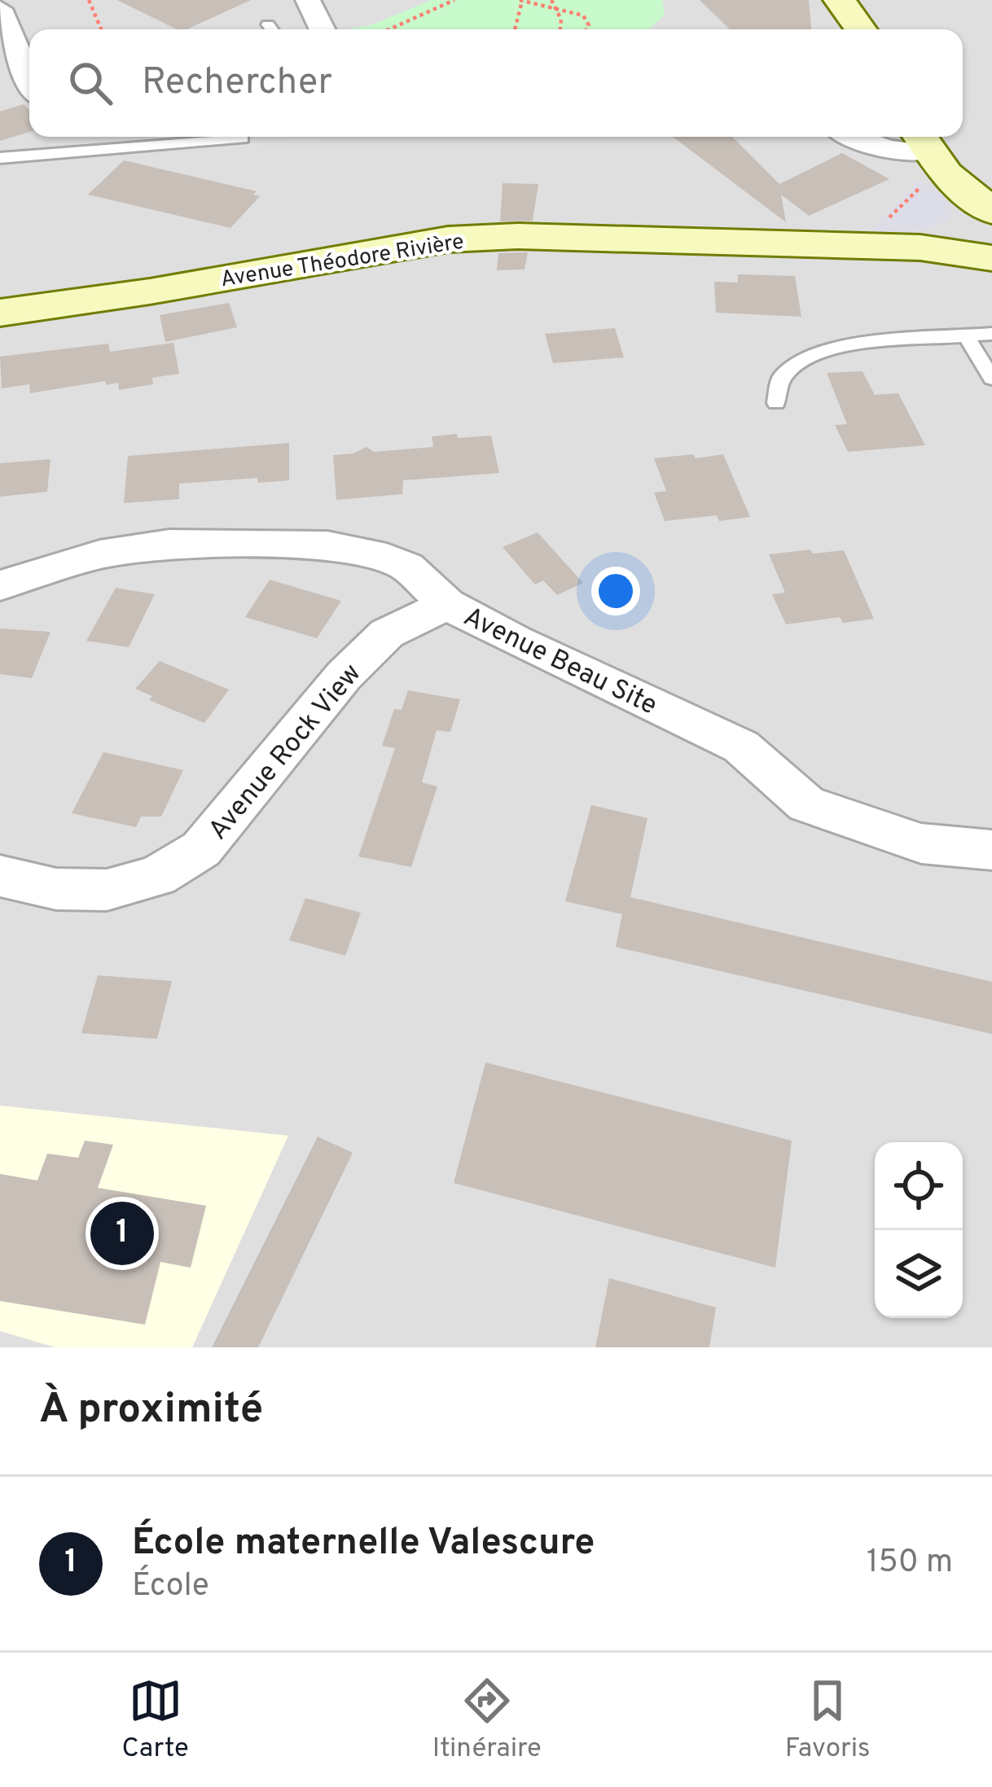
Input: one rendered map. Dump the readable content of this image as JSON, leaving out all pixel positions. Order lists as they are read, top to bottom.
{
  "streets": {
    "main road": ["Avenue Théodore Rivière"],
    "street": ["Avenue Beau Site", "Avenue Rock View"]
  },
  "crossings": [
    ["Avenue Beau Site", "Avenue Rock View"]
  ],
  "page": {
    "search": "Rechercher",
    "pins": "1",
    "heading": "À proximité",
    "list": [
      {
        "mark": "1",
        "name": "École maternelle Valescure",
        "note": "École",
        "value": "150 m"
      }
    ],
    "nav": ["Carte", "Itinéraire", "Favoris"]
  }
}
